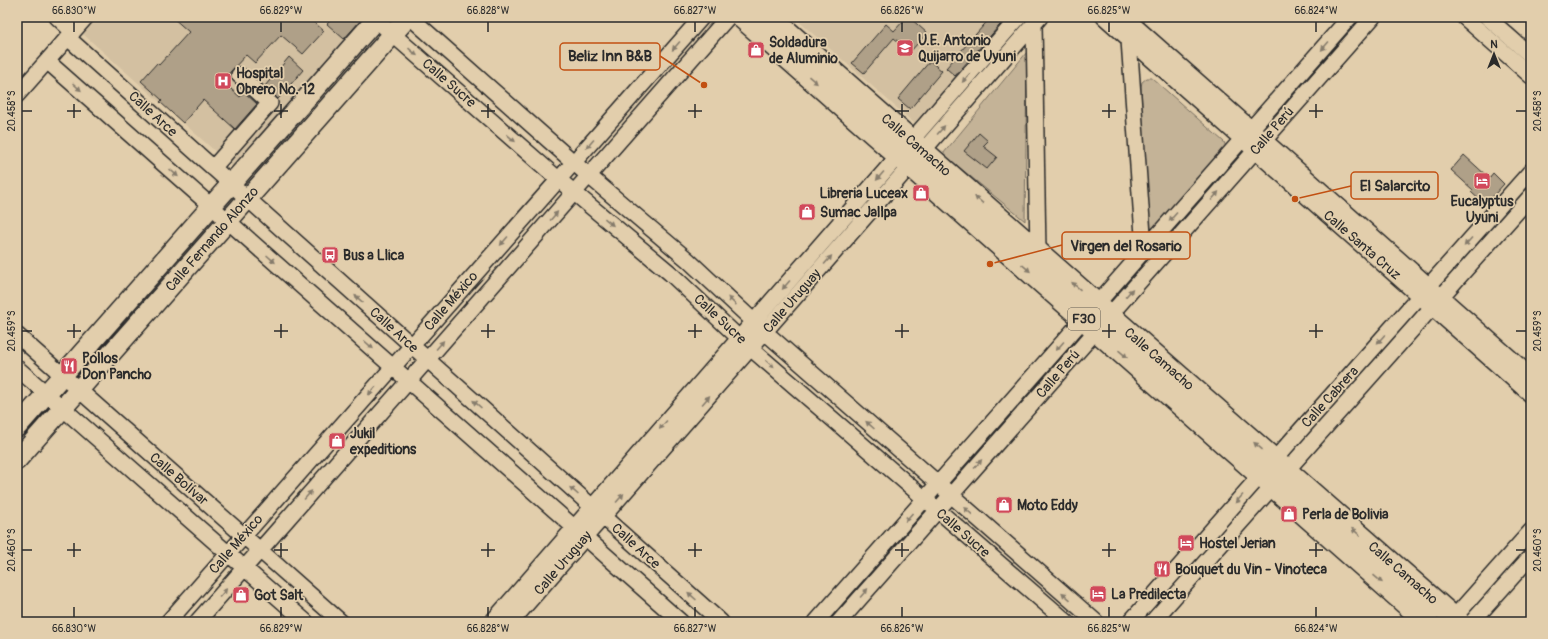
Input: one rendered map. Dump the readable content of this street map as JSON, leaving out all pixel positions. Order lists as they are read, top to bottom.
{
  "streets": {
    "highway": ["Calle Camacho", "F30"],
    "main road": ["Calle Fernando Alonzo"],
    "street": [
      "Calle Sucre",
      "Calle Arce",
      "Calle Perú",
      "Calle Santa Cruz",
      "Calle México",
      "Calle Uruguay",
      "Calle Cabrera",
      "Calle Bolívar"
    ]
  },
  "crossings": [
    ["Calle Sucre", "Calle Perú"],
    ["Calle Sucre", "Calle Fernando Alonzo"],
    ["Calle Sucre", "Calle México"],
    ["Calle Sucre", "Calle Uruguay"],
    ["Calle Arce", "Calle Fernando Alonzo"],
    ["Calle Arce", "Calle México"],
    ["Calle Arce", "Calle Uruguay"],
    ["Calle Perú", "Calle Camacho"],
    ["Calle Perú", "Calle Santa Cruz"],
    ["Calle Camacho", "Calle Uruguay"],
    ["Calle Camacho", "Calle Cabrera"],
    ["Calle Fernando Alonzo", "Calle Bolívar"],
    ["Calle Santa Cruz", "Calle Cabrera"],
    ["Calle México", "Calle Bolívar"]
  ],
  "places": {
    "school or university": ["U.E. Antonio Quijarro de Uyuni"],
    "shop": [
      "Soldadura de Aluminio",
      "Libreria Luceax",
      "Sumac Jallpa",
      "Jukil expeditions",
      "Moto Eddy",
      "Perla de Bolivia",
      "Got Salt"
    ],
    "hospital": ["Hospital Obrero No. 12"],
    "other": ["Beliz Inn B&B", "El Salarcito", "Virgen del Rosario"],
    "hotel": ["Eucalyptus Uyuni", "Hostel Jerian", "La Predilecta"],
    "bus stop": ["Bus a Llica"],
    "restaurant": ["Pollos Don Pancho", "Bouquet du Vin - Vinoteca"]
  },
  "north": "top",
  "coordinates": [
    "66.830°W",
    "66.829°W",
    "66.828°W",
    "66.827°W",
    "66.826°W",
    "66.825°W",
    "66.824°W",
    "20.458°S",
    "20.459°S",
    "20.460°S"
  ]
}
